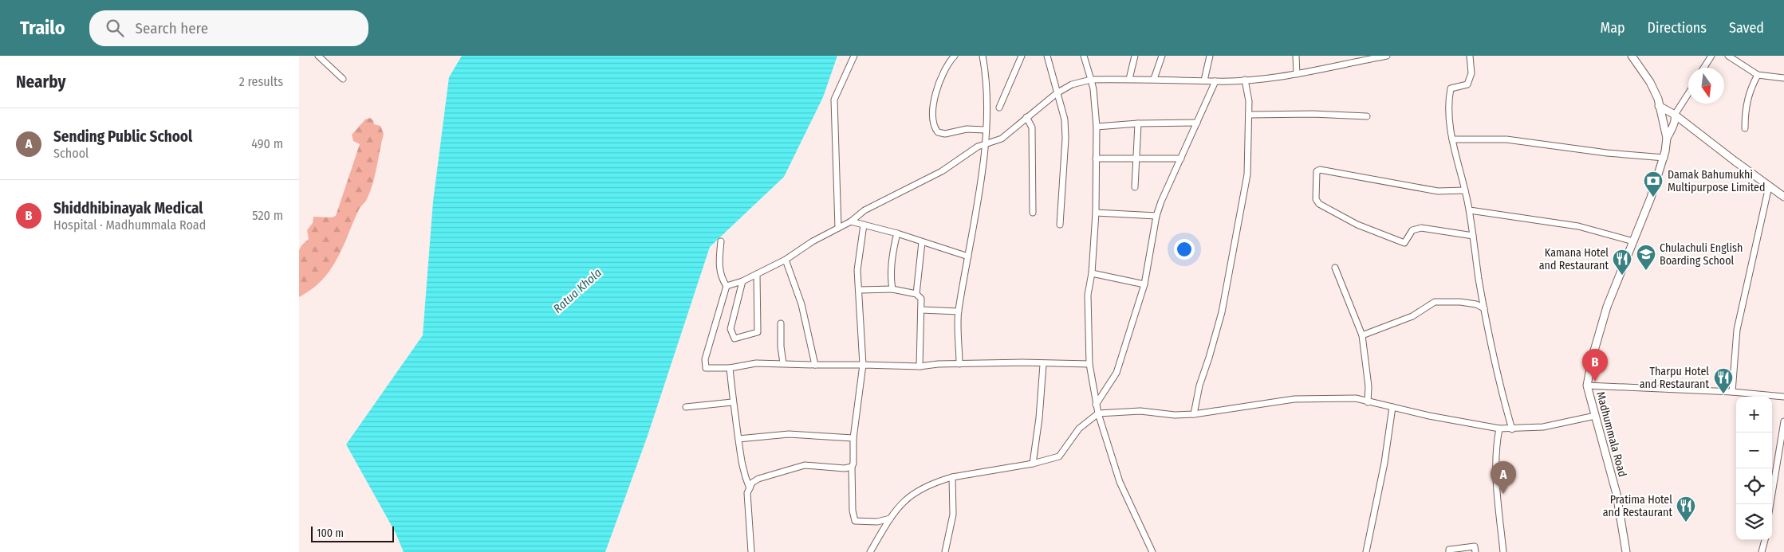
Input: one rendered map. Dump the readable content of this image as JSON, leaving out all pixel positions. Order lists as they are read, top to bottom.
{
  "streets": {
    "street": ["Madhummala Road"]
  },
  "water": ["Ratua Khola"],
  "places": {
    "bank": ["Damak Bahumukhi Multipurpose Limited"],
    "school or university": ["Chulachuli English Boarding School"],
    "restaurant": ["Kamana Hotel and Restaurant", "Tharpu Hotel and Restaurant", "Pratima Hotel and Restaurant"]
  },
  "scale_bar": "100 m",
  "north": "bottom",
  "page": {
    "header": "Trailo",
    "search": "Search here",
    "nav": ["Map", "Directions", "Saved"],
    "heading": ["Nearby", "2 results"],
    "list": [
      {
        "mark": "A",
        "name": "Sending Public School",
        "note": "School",
        "value": "490 m"
      },
      {
        "mark": "B",
        "name": "Shiddhibinayak Medical",
        "note": "Hospital · Madhummala Road",
        "value": "520 m"
      }
    ],
    "pins": ["B", "A"],
    "map_buttons": ["+", "−"],
    "scale": "100 m"
  }
}
